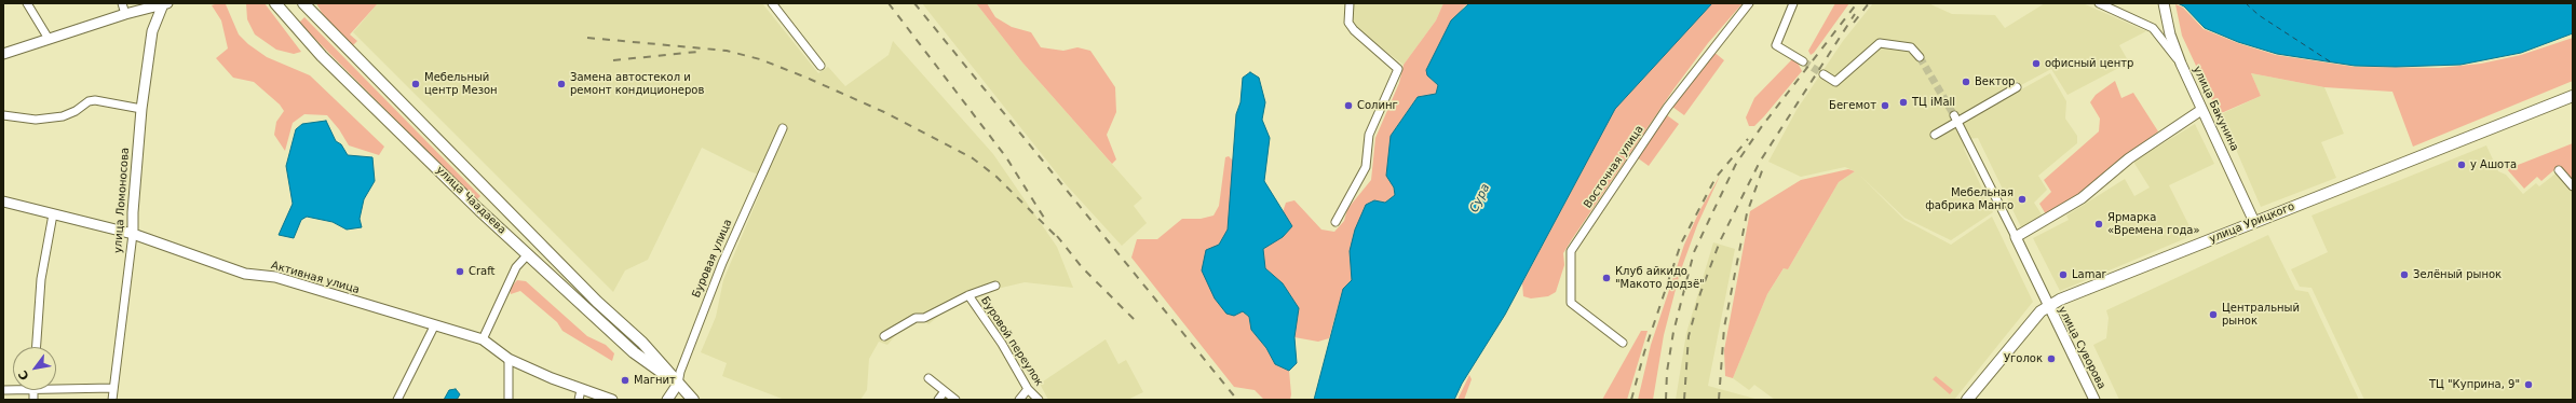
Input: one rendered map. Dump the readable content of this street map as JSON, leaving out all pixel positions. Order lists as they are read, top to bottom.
{
  "streets": {
    "main road": [
      "улица Бакунина",
      "улица Ломоносова",
      "улица Чаадаева",
      "улица Урицкого",
      "Буровая улица",
      "Активная улица",
      "улица Суворова"
    ],
    "street": ["Восточная улица", "Буровой переулок"]
  },
  "crossings": [
    ["улица Бакунина", "улица Урицкого"],
    ["улица Ломоносова", "Активная улица"],
    ["улица Чаадаева", "Буровая улица"],
    ["улица Урицкого", "улица Суворова"]
  ],
  "water": ["Сура"],
  "places": [
    "офисный центр",
    "Вектор",
    "Мебельный центр Мезон",
    "Замена автостекол и ремонт кондиционеров",
    "ТЦ iMall",
    "Солинг",
    "Бегемот",
    "у Ашота",
    "Мебельная фабрика Манго",
    "Ярмарка «Времена года»",
    "Craft",
    "Lamar",
    "Зелёный рынок",
    "Клуб айкидо \"Макото додзё\"",
    "Центральный рынок",
    "Уголок",
    "Магнит",
    "ТЦ \"Куприна, 9\""
  ],
  "north": "bottom left"
}
